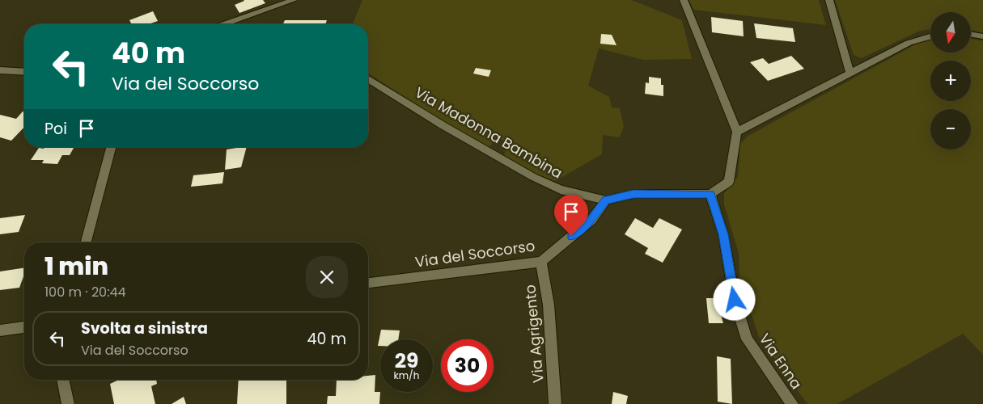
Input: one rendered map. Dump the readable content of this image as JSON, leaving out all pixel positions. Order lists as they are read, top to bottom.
{
  "streets": {
    "street": [
      "Via Madonna Bambina",
      "Via del Soccorso",
      "Via Agrigento",
      "Via Enna"
    ]
  },
  "crossings": [
    ["Via Madonna Bambina", "Via del Soccorso"],
    ["Via del Soccorso", "Via Agrigento"]
  ],
  "north": "bottom",
  "page": {
    "map_buttons": ["+", "−"],
    "turn": ["40 m", "Via del Soccorso"],
    "then": "Poi",
    "heading": ["1 min", "100 m · 20:44"],
    "list": [
      {
        "name": "Svolta a sinistra",
        "note": "Via del Soccorso",
        "value": "40 m"
      }
    ],
    "speed": "29 km/h",
    "limit": "30"
  }
}
